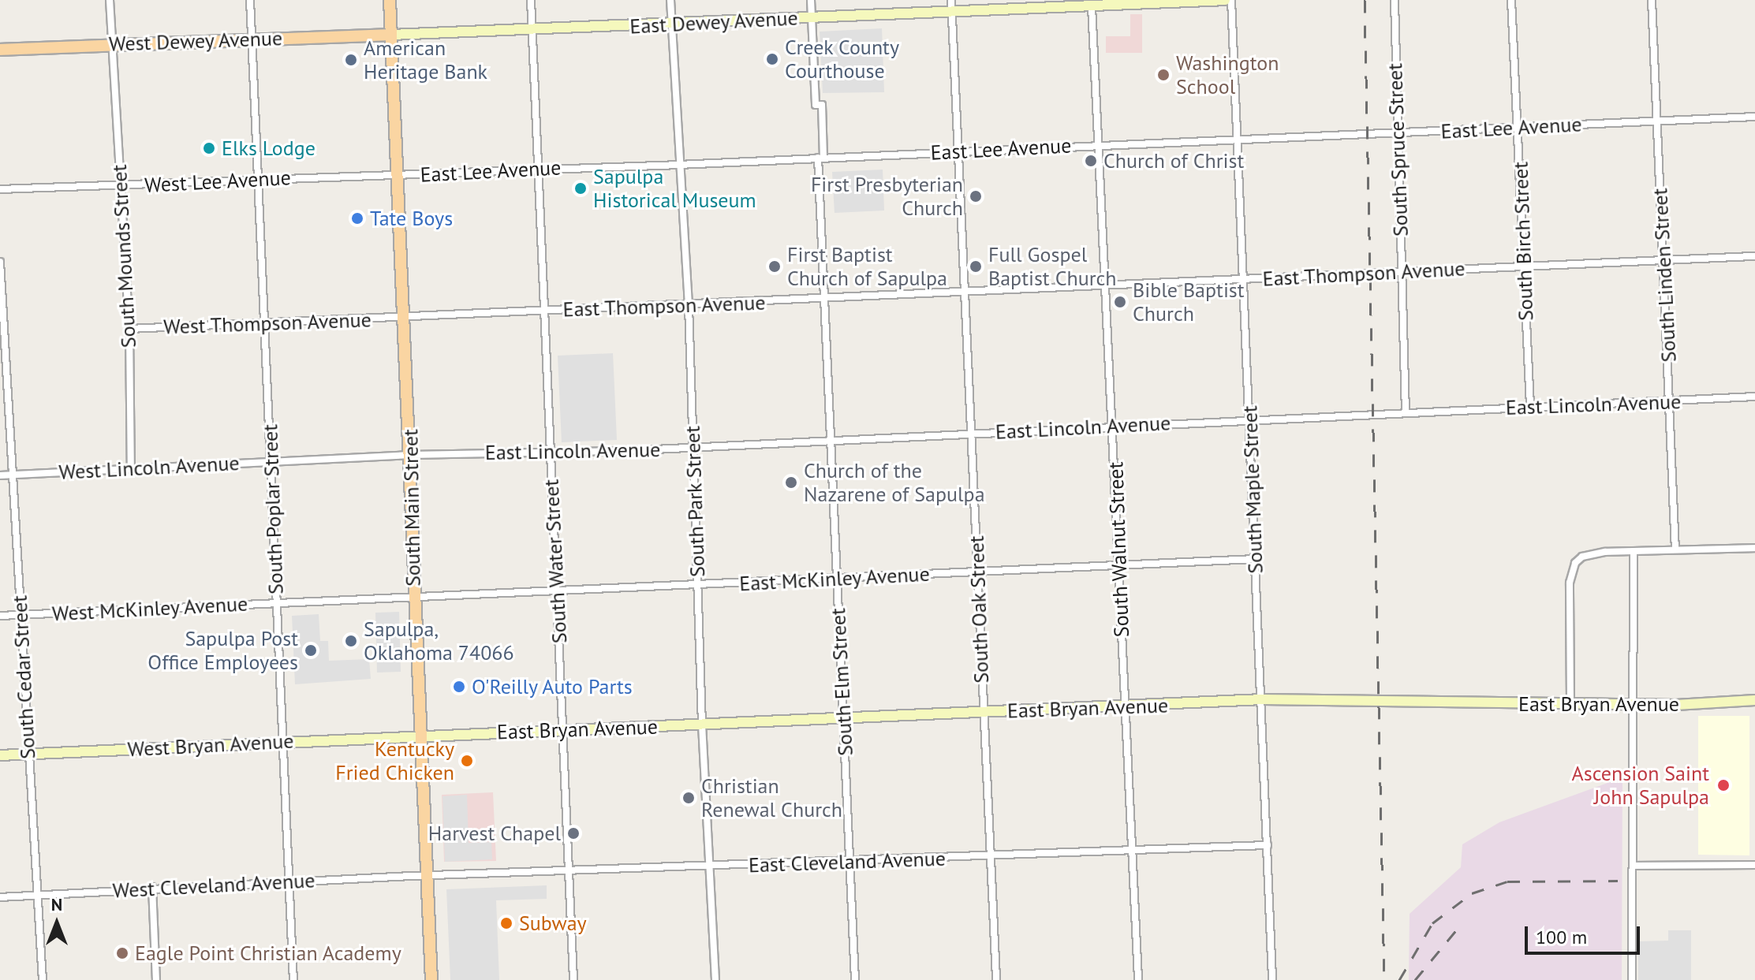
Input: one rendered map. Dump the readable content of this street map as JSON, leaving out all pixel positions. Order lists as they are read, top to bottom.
{
  "streets": {
    "main road": ["West Dewey Avenue", "South Main Street"],
    "street": [
      "East Dewey Avenue",
      "East Lee Avenue",
      "South Spruce Street",
      "West Lee Avenue",
      "South Birch Street",
      "South Mounds Street",
      "East Thompson Avenue",
      "South Linden Street",
      "West Thompson Avenue",
      "East Lincoln Avenue",
      "West Lincoln Avenue",
      "South Maple Street",
      "South Park Street",
      "South Poplar Street",
      "South Walnut Street",
      "South Water Street",
      "East McKinley Avenue",
      "West McKinley Avenue",
      "South Oak Street",
      "South Cedar Street",
      "South Elm Street",
      "East Bryan Avenue",
      "West Bryan Avenue",
      "East Cleveland Avenue",
      "West Cleveland Avenue"
    ]
  },
  "crossings": [
    ["East Dewey Avenue", "West Dewey Avenue"],
    ["East Dewey Avenue", "South Park Street"],
    ["East Dewey Avenue", "South Main Street"],
    ["East Dewey Avenue", "South Walnut Street"],
    ["East Dewey Avenue", "South Water Street"],
    ["East Dewey Avenue", "South Oak Street"],
    ["East Dewey Avenue", "South Elm Street"],
    ["West Dewey Avenue", "South Mounds Street"],
    ["West Dewey Avenue", "South Main Street"],
    ["West Dewey Avenue", "South Poplar Street"],
    ["East Lee Avenue", "South Spruce Street"],
    ["East Lee Avenue", "West Lee Avenue"],
    ["East Lee Avenue", "South Birch Street"],
    ["East Lee Avenue", "South Linden Street"],
    ["East Lee Avenue", "South Maple Street"],
    ["East Lee Avenue", "South Park Street"],
    ["East Lee Avenue", "South Main Street"],
    ["East Lee Avenue", "South Walnut Street"],
    ["East Lee Avenue", "South Water Street"],
    ["East Lee Avenue", "South Oak Street"],
    ["East Lee Avenue", "South Elm Street"],
    ["South Spruce Street", "East Thompson Avenue"],
    ["South Spruce Street", "East Lincoln Avenue"],
    ["West Lee Avenue", "South Mounds Street"],
    ["West Lee Avenue", "South Main Street"],
    ["West Lee Avenue", "South Poplar Street"],
    ["South Birch Street", "East Thompson Avenue"],
    ["South Birch Street", "East Lincoln Avenue"],
    ["South Mounds Street", "West Thompson Avenue"],
    ["South Mounds Street", "West Lincoln Avenue"],
    ["East Thompson Avenue", "South Linden Street"],
    ["East Thompson Avenue", "West Thompson Avenue"],
    ["East Thompson Avenue", "South Maple Street"],
    ["East Thompson Avenue", "South Park Street"],
    ["East Thompson Avenue", "South Main Street"],
    ["East Thompson Avenue", "South Walnut Street"],
    ["East Thompson Avenue", "South Water Street"],
    ["East Thompson Avenue", "South Oak Street"],
    ["East Thompson Avenue", "South Elm Street"],
    ["South Linden Street", "East Lincoln Avenue"],
    ["West Thompson Avenue", "South Main Street"],
    ["West Thompson Avenue", "South Poplar Street"],
    ["East Lincoln Avenue", "West Lincoln Avenue"],
    ["East Lincoln Avenue", "South Maple Street"],
    ["East Lincoln Avenue", "South Park Street"],
    ["East Lincoln Avenue", "South Main Street"],
    ["East Lincoln Avenue", "South Walnut Street"],
    ["East Lincoln Avenue", "South Water Street"],
    ["East Lincoln Avenue", "South Oak Street"],
    ["East Lincoln Avenue", "South Elm Street"],
    ["West Lincoln Avenue", "South Main Street"],
    ["West Lincoln Avenue", "South Poplar Street"],
    ["West Lincoln Avenue", "South Cedar Street"],
    ["South Maple Street", "East McKinley Avenue"],
    ["South Maple Street", "East Bryan Avenue"],
    ["South Maple Street", "East Cleveland Avenue"],
    ["South Park Street", "East McKinley Avenue"],
    ["South Park Street", "East Bryan Avenue"],
    ["South Park Street", "East Cleveland Avenue"],
    ["South Main Street", "East McKinley Avenue"],
    ["South Main Street", "West McKinley Avenue"],
    ["South Main Street", "East Bryan Avenue"],
    ["South Main Street", "West Bryan Avenue"],
    ["South Main Street", "East Cleveland Avenue"],
    ["South Main Street", "West Cleveland Avenue"],
    ["South Poplar Street", "West McKinley Avenue"],
    ["South Poplar Street", "West Bryan Avenue"],
    ["South Poplar Street", "West Cleveland Avenue"],
    ["South Walnut Street", "East McKinley Avenue"],
    ["South Walnut Street", "East Bryan Avenue"],
    ["South Walnut Street", "East Cleveland Avenue"],
    ["South Water Street", "East McKinley Avenue"],
    ["South Water Street", "East Bryan Avenue"],
    ["South Water Street", "East Cleveland Avenue"],
    ["East McKinley Avenue", "West McKinley Avenue"],
    ["East McKinley Avenue", "South Oak Street"],
    ["East McKinley Avenue", "South Elm Street"],
    ["West McKinley Avenue", "South Cedar Street"],
    ["South Oak Street", "East Bryan Avenue"],
    ["South Oak Street", "East Cleveland Avenue"],
    ["South Cedar Street", "West Bryan Avenue"],
    ["South Cedar Street", "West Cleveland Avenue"],
    ["South Elm Street", "East Bryan Avenue"],
    ["South Elm Street", "East Cleveland Avenue"],
    ["East Bryan Avenue", "West Bryan Avenue"],
    ["East Cleveland Avenue", "West Cleveland Avenue"]
  ],
  "places": [
    "Creek County Courthouse",
    "American Heritage Bank",
    "Washington School",
    "Elks Lodge",
    "Church of Christ",
    "Sapulpa Historical Museum",
    "First Presbyterian Church",
    "Tate Boys",
    "First Baptist Church of Sapulpa",
    "Full Gospel Baptist Church",
    "Bible Baptist Church",
    "Church of the Nazarene of Sapulpa",
    "Sapulpa, Oklahoma 74066",
    "Sapulpa Post Office Employees",
    "O'Reilly Auto Parts",
    "Kentucky Fried Chicken",
    "Ascension Saint John Sapulpa",
    "Christian Renewal Church",
    "Harvest Chapel",
    "Subway",
    "Eagle Point Christian Academy"
  ],
  "scale_bar": "100 m",
  "north": "top"
}
